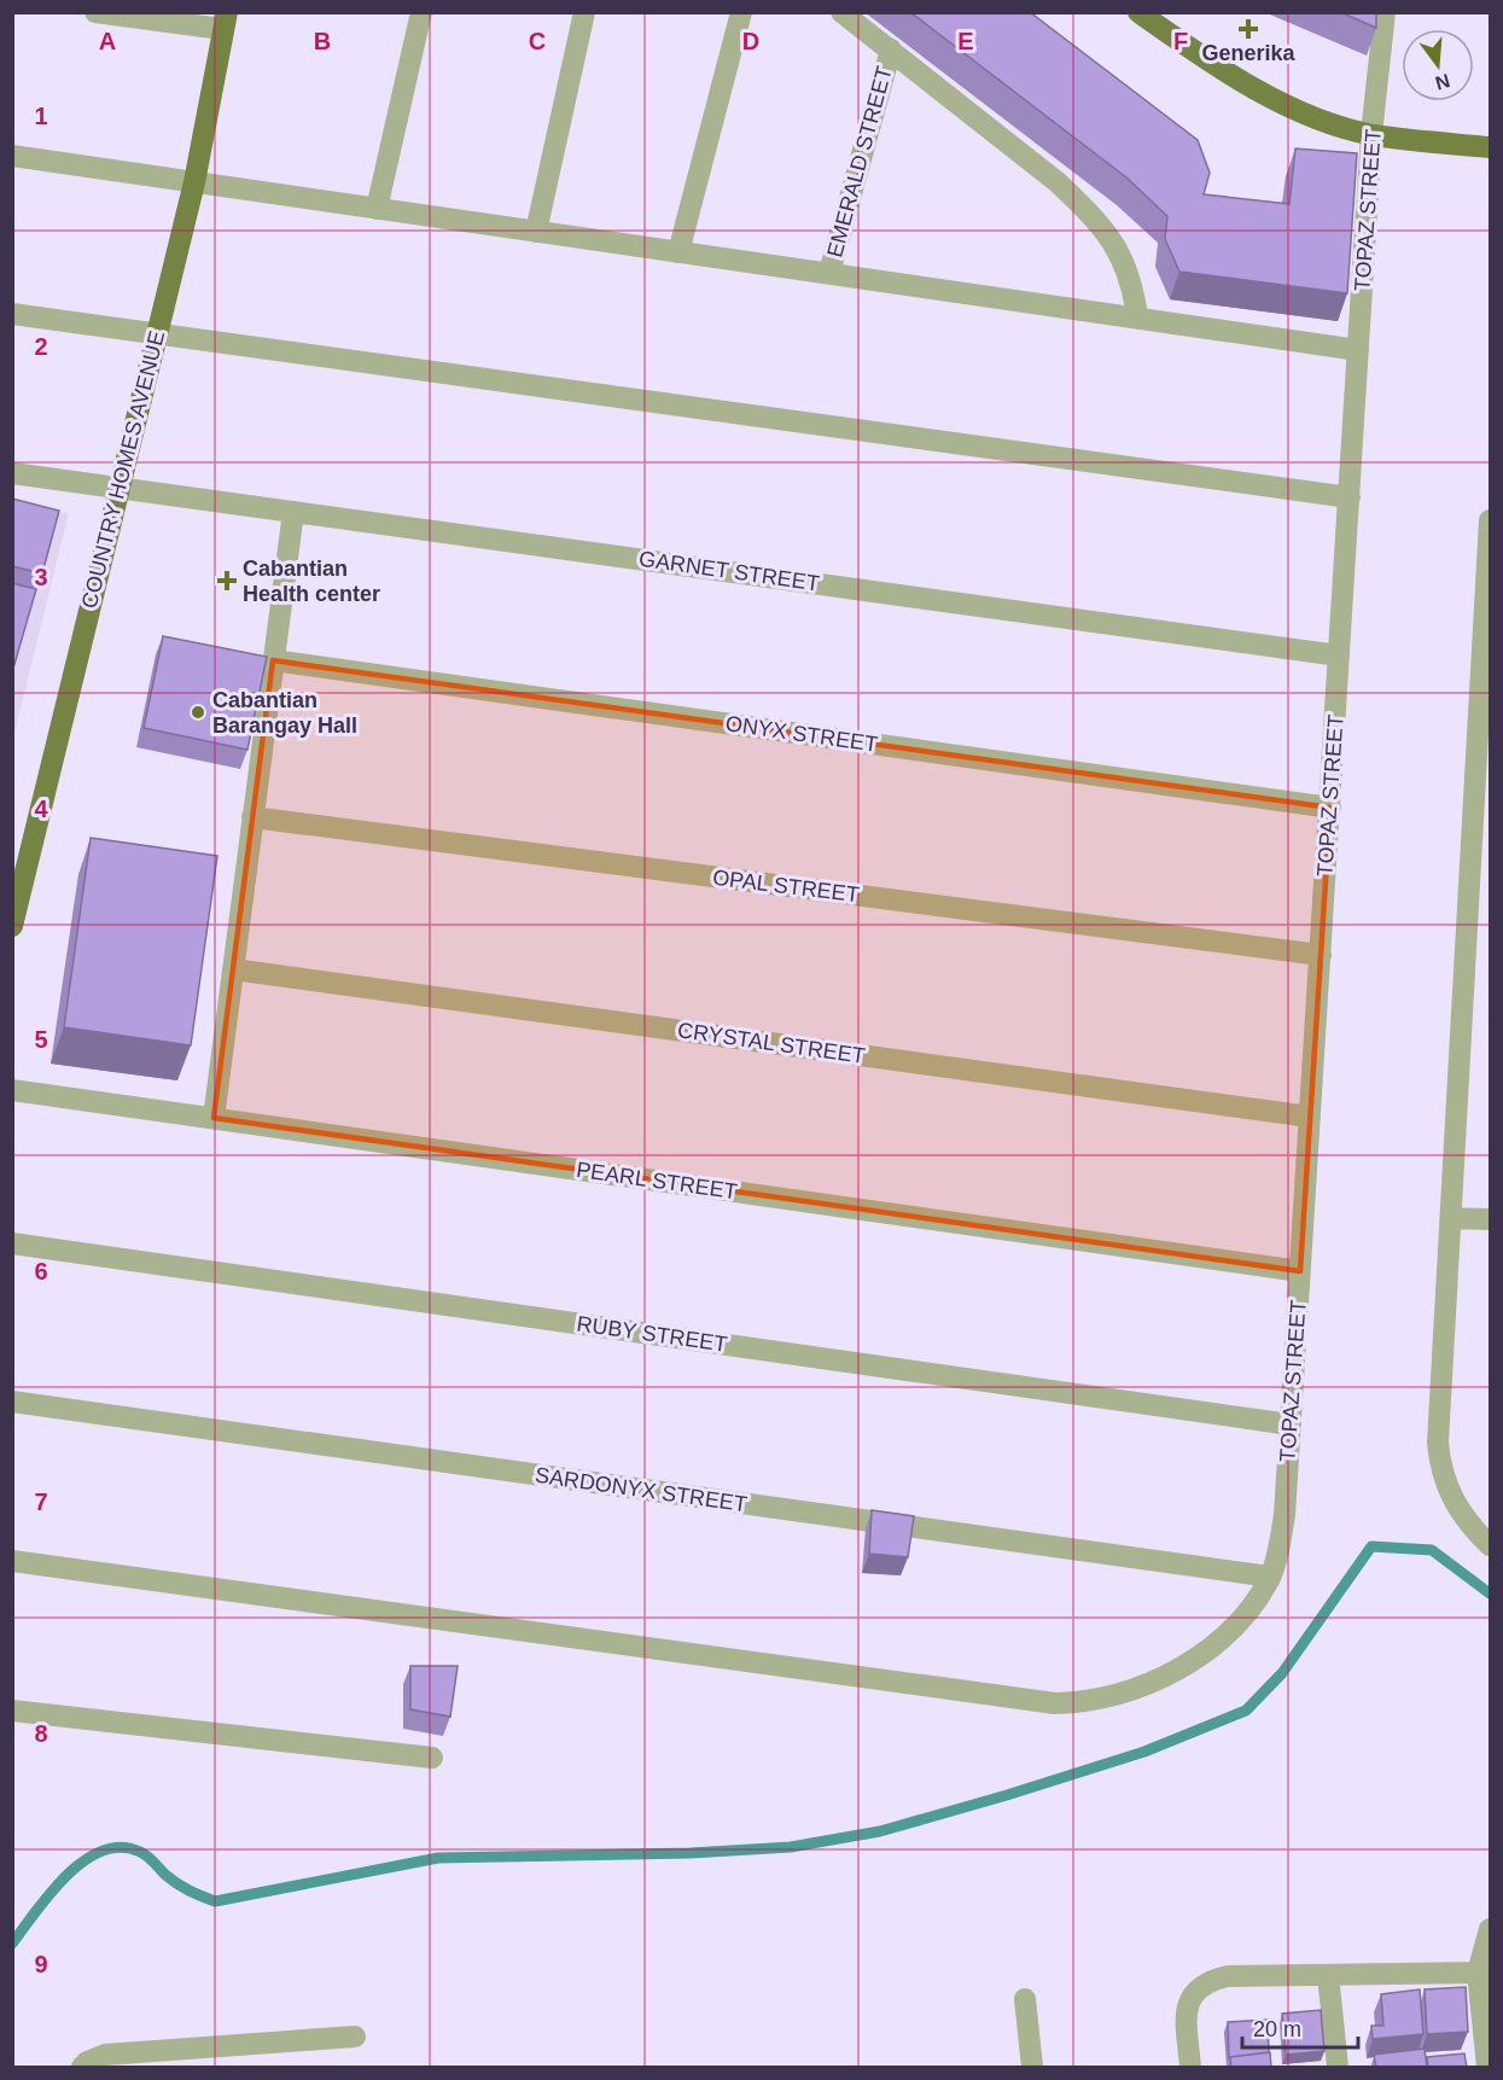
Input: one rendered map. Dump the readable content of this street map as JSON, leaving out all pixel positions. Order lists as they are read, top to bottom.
{
  "streets": {
    "main road": ["COUNTRY HOMES AVENUE"],
    "street": [
      "EMERALD STREET",
      "TOPAZ STREET",
      "GARNET STREET",
      "ONYX STREET",
      "OPAL STREET",
      "CRYSTAL STREET",
      "PEARL STREET",
      "RUBY STREET",
      "SARDONYX STREET"
    ]
  },
  "crossings": [
    ["TOPAZ STREET", "GARNET STREET"],
    ["TOPAZ STREET", "ONYX STREET"],
    ["TOPAZ STREET", "OPAL STREET"],
    ["TOPAZ STREET", "CRYSTAL STREET"],
    ["TOPAZ STREET", "PEARL STREET"],
    ["TOPAZ STREET", "RUBY STREET"],
    ["TOPAZ STREET", "SARDONYX STREET"],
    ["COUNTRY HOMES AVENUE", "GARNET STREET"]
  ],
  "places": {
    "health": ["Generika", "Cabantian Health center"],
    "other": ["Cabantian Barangay Hall"]
  },
  "scale_bar": "20 m",
  "north": "bottom",
  "grid": {
    "columns": [
      "A",
      "B",
      "C",
      "D",
      "E",
      "F"
    ],
    "rows": [
      "1",
      "2",
      "3",
      "4",
      "5",
      "6",
      "7",
      "8",
      "9"
    ]
  }
}
